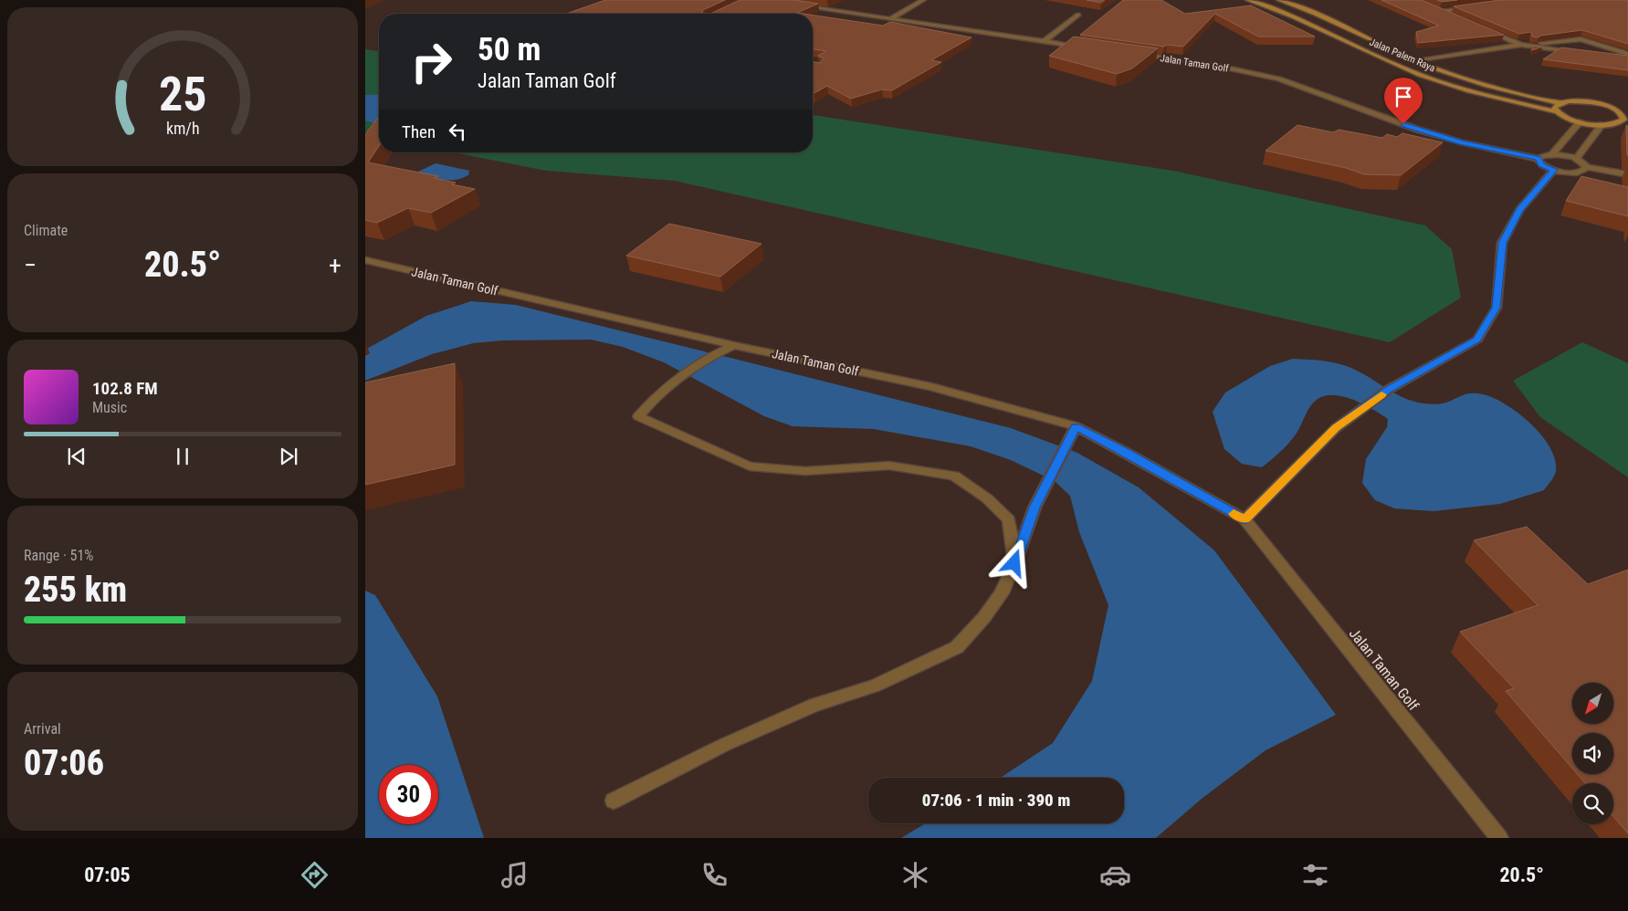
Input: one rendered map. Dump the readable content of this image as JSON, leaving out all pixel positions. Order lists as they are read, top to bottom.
{
  "streets": {
    "street": ["Jalan Palem Raya", "Jalan Taman Golf"]
  },
  "north": "bottom left",
  "page": {
    "turn": ["50 m", "Jalan Taman Golf"],
    "then": "Then",
    "tile": [
      "Climate",
      ["Range · 51%", "255 km"],
      ["Arrival", "07:06"]
    ],
    "heat": ["−", "20.5°", "+"],
    "song": ["102.8 FM", "Music"],
    "limit": "30",
    "trip": "07:06 · 1 min · 390 m",
    "tabs": ["07:05", "20.5°"],
    "gauge": ["25", "km/h"]
  }
}
